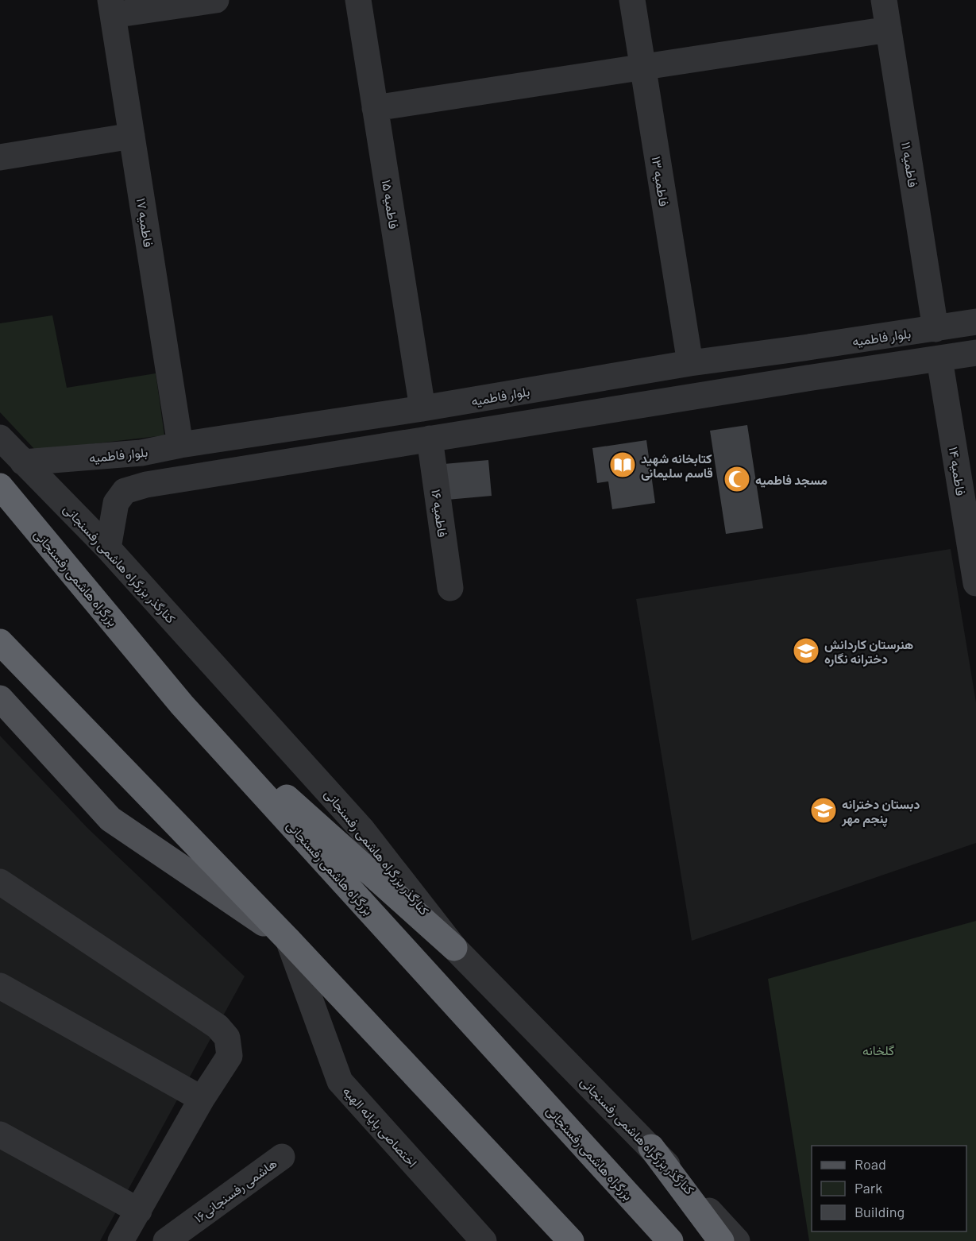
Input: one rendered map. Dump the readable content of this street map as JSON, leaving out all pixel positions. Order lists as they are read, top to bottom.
{
  "streets": {
    "highway": ["بزرگراه هاشمی رفسنجانی"],
    "street": [
      "فاطمیه ۱۱",
      "فاطمیه ۱۳",
      "فاطمیه ۱۵",
      "فاطمیه ۱۷",
      "بلوار فاطمیه",
      "فاطمیه ۱۴",
      "فاطمیه ۱۶",
      "کنارگذر بزرگراه هاشمی رفسنجانی",
      "اختصاصی پایانه الهیه",
      "هاشمی رفسنجانی۱۶"
    ]
  },
  "crossings": [
    ["فاطمیه ۱۱", "بلوار فاطمیه"],
    ["فاطمیه ۱۳", "بلوار فاطمیه"],
    ["فاطمیه ۱۵", "بلوار فاطمیه"],
    ["فاطمیه ۱۷", "بلوار فاطمیه"],
    ["بلوار فاطمیه", "کنارگذر بزرگراه هاشمی رفسنجانی"]
  ],
  "parks": ["گلخانه"],
  "places": {
    "library": ["کتابخانه شهید قاسم سلیمانی"],
    "mosque": ["مسجد فاطمیه"],
    "school or university": ["هنرستان کاردانش دخترانه نگاره", "دبستان دخترانه پنجم مهر"]
  },
  "legend": ["Road", "Park", "Building"]
}
